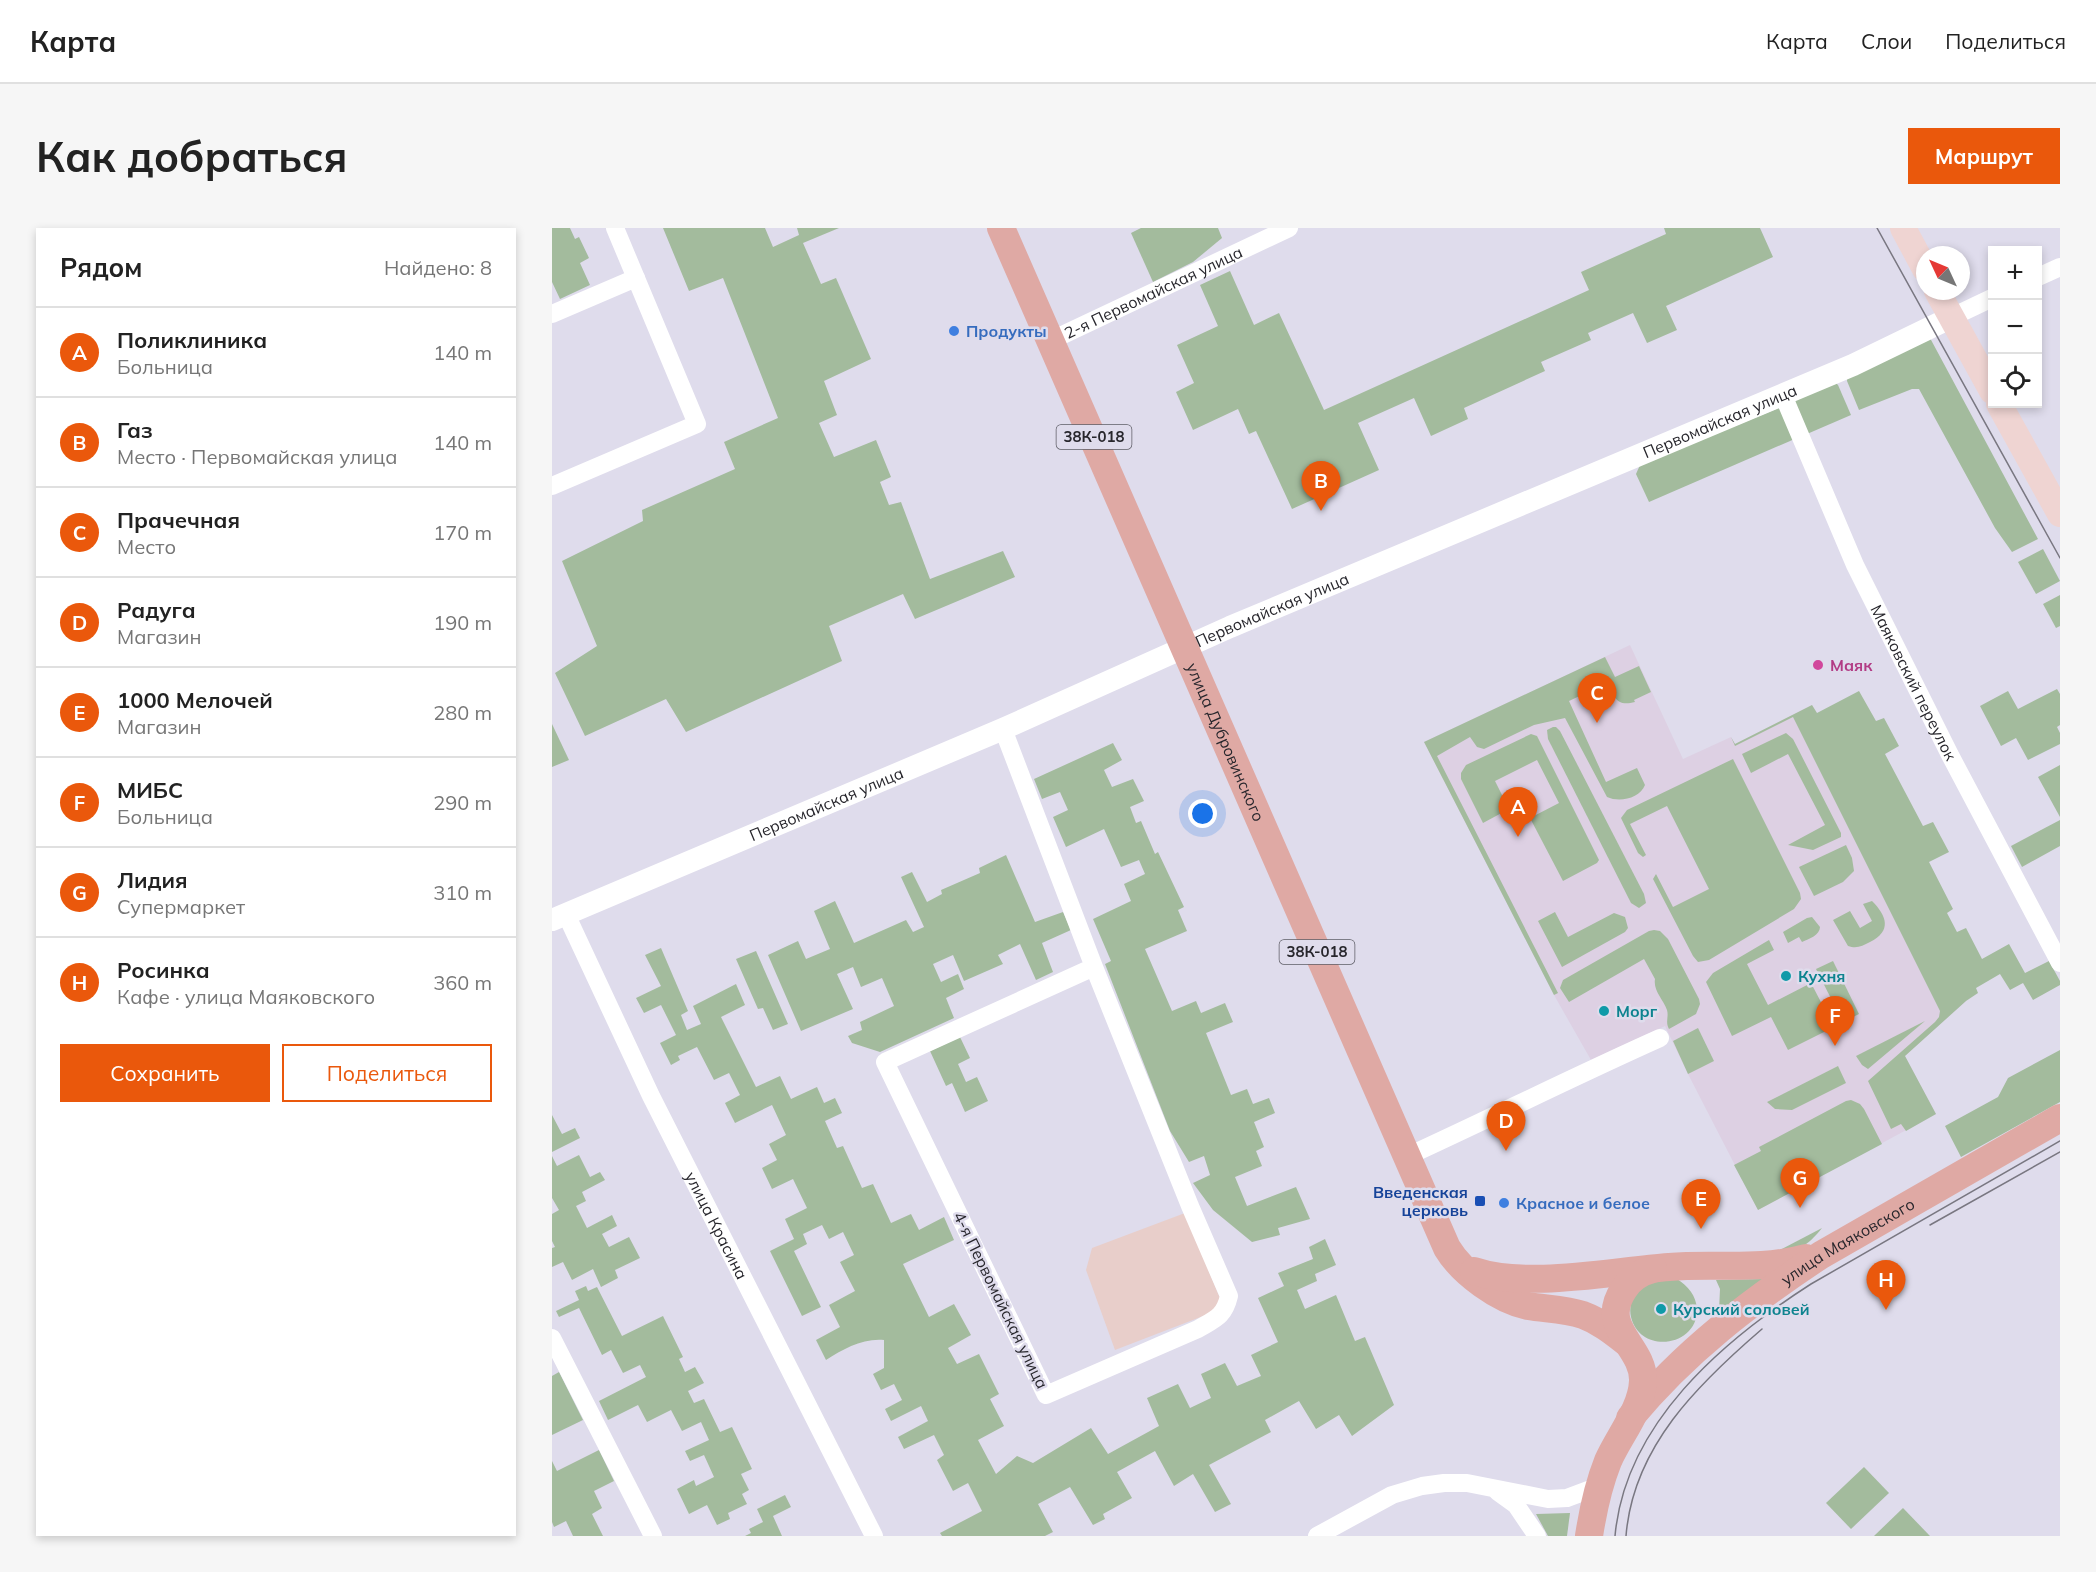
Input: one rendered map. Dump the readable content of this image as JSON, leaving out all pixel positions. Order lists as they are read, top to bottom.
{
  "streets": {
    "main road": ["38К-018", "улица Дубровинского", "улица Маяковского"],
    "street": [
      "2-я Первомайская улица",
      "Первомайская улица",
      "Маяковский переулок",
      "улица Красина",
      "4-я Первомайская улица"
    ]
  },
  "crossings": [
    ["2-я Первомайская улица", "улица Дубровинского"],
    ["Первомайская улица", "Маяковский переулок"],
    ["Первомайская улица", "улица Дубровинского"],
    ["Первомайская улица", "улица Красина"],
    ["Первомайская улица", "4-я Первомайская улица"]
  ],
  "places": {
    "other": [
      "Продукты",
      "Маяк",
      "Кухня",
      "Морг",
      "Красное и белое",
      "Курский соловей"
    ],
    "transit": ["Введенская церковь"]
  },
  "north": "top left",
  "page": {
    "header": "Карта",
    "nav": ["Карта", "Слои", "Поделиться"],
    "buttons": [
      "Маршрут",
      ["Сохранить", "Поделиться"]
    ],
    "title": "Как добраться",
    "heading": ["Рядом", "Найдено: 8"],
    "map_buttons": ["+", "−"],
    "list": [
      {
        "mark": "A",
        "name": "Поликлиника",
        "note": "Больница",
        "value": "140 m"
      },
      {
        "mark": "B",
        "name": "Газ",
        "note": "Место · Первомайская улица",
        "value": "140 m"
      },
      {
        "mark": "C",
        "name": "Прачечная",
        "note": "Место",
        "value": "170 m"
      },
      {
        "mark": "D",
        "name": "Радуга",
        "note": "Магазин",
        "value": "190 m"
      },
      {
        "mark": "E",
        "name": "1000 Мелочей",
        "note": "Магазин",
        "value": "280 m"
      },
      {
        "mark": "F",
        "name": "МИБС",
        "note": "Больница",
        "value": "290 m"
      },
      {
        "mark": "G",
        "name": "Лидия",
        "note": "Супермаркет",
        "value": "310 m"
      },
      {
        "mark": "H",
        "name": "Росинка",
        "note": "Кафе · улица Маяковского",
        "value": "360 m"
      }
    ],
    "pins": [
      "B",
      "C",
      "A",
      "F",
      "D",
      "G",
      "E",
      "H"
    ]
  }
}
